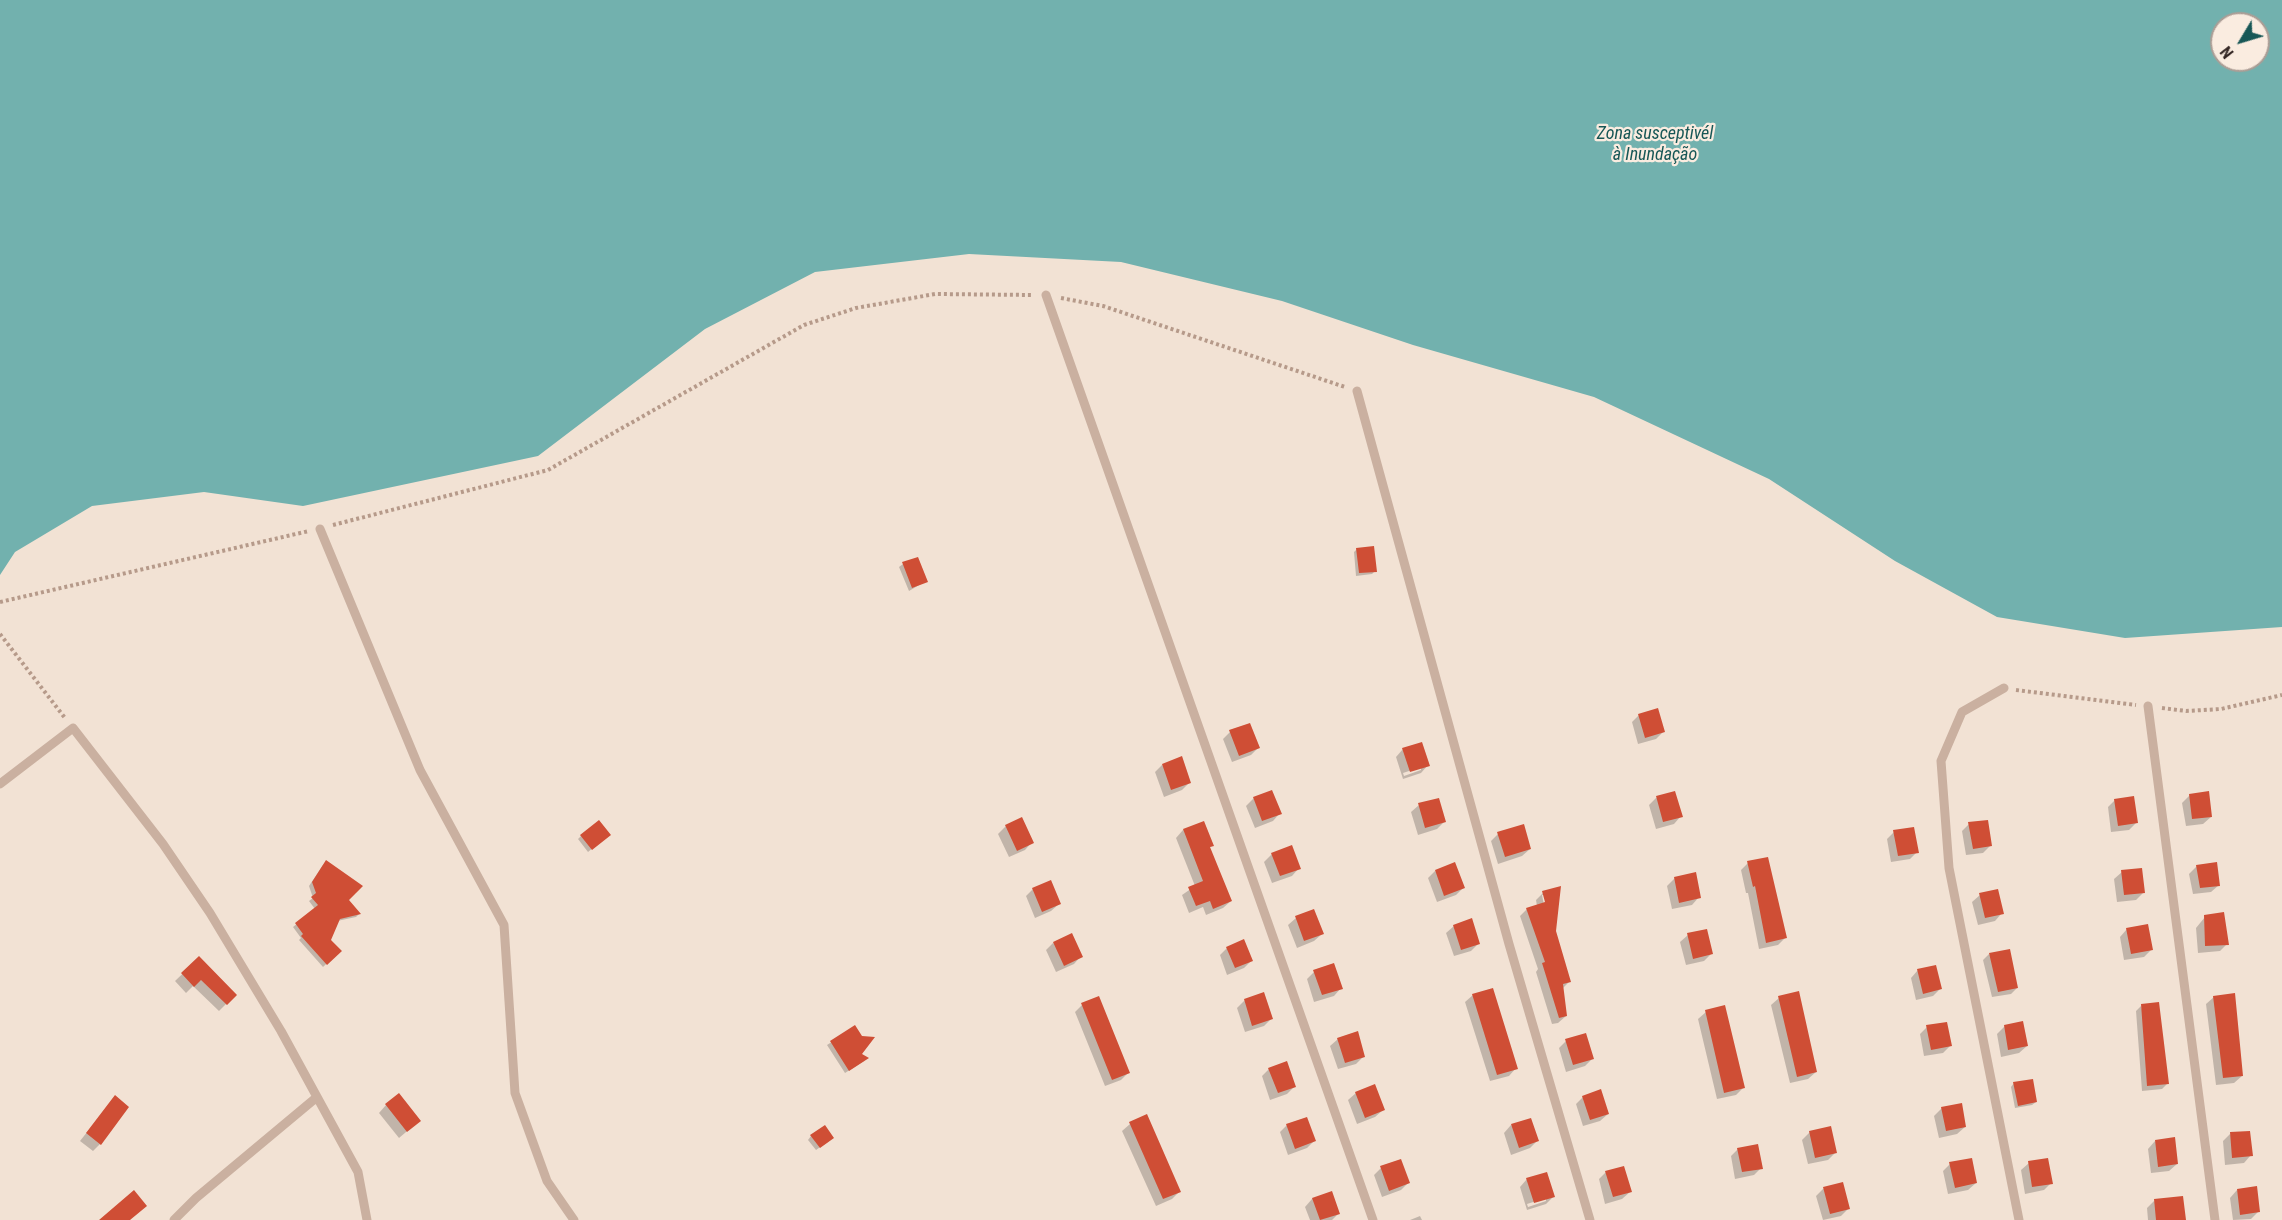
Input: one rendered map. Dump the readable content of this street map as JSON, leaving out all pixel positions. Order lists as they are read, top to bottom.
{
  "water": ["Zona susceptivél à Inundação"],
  "north": "bottom left"
}
